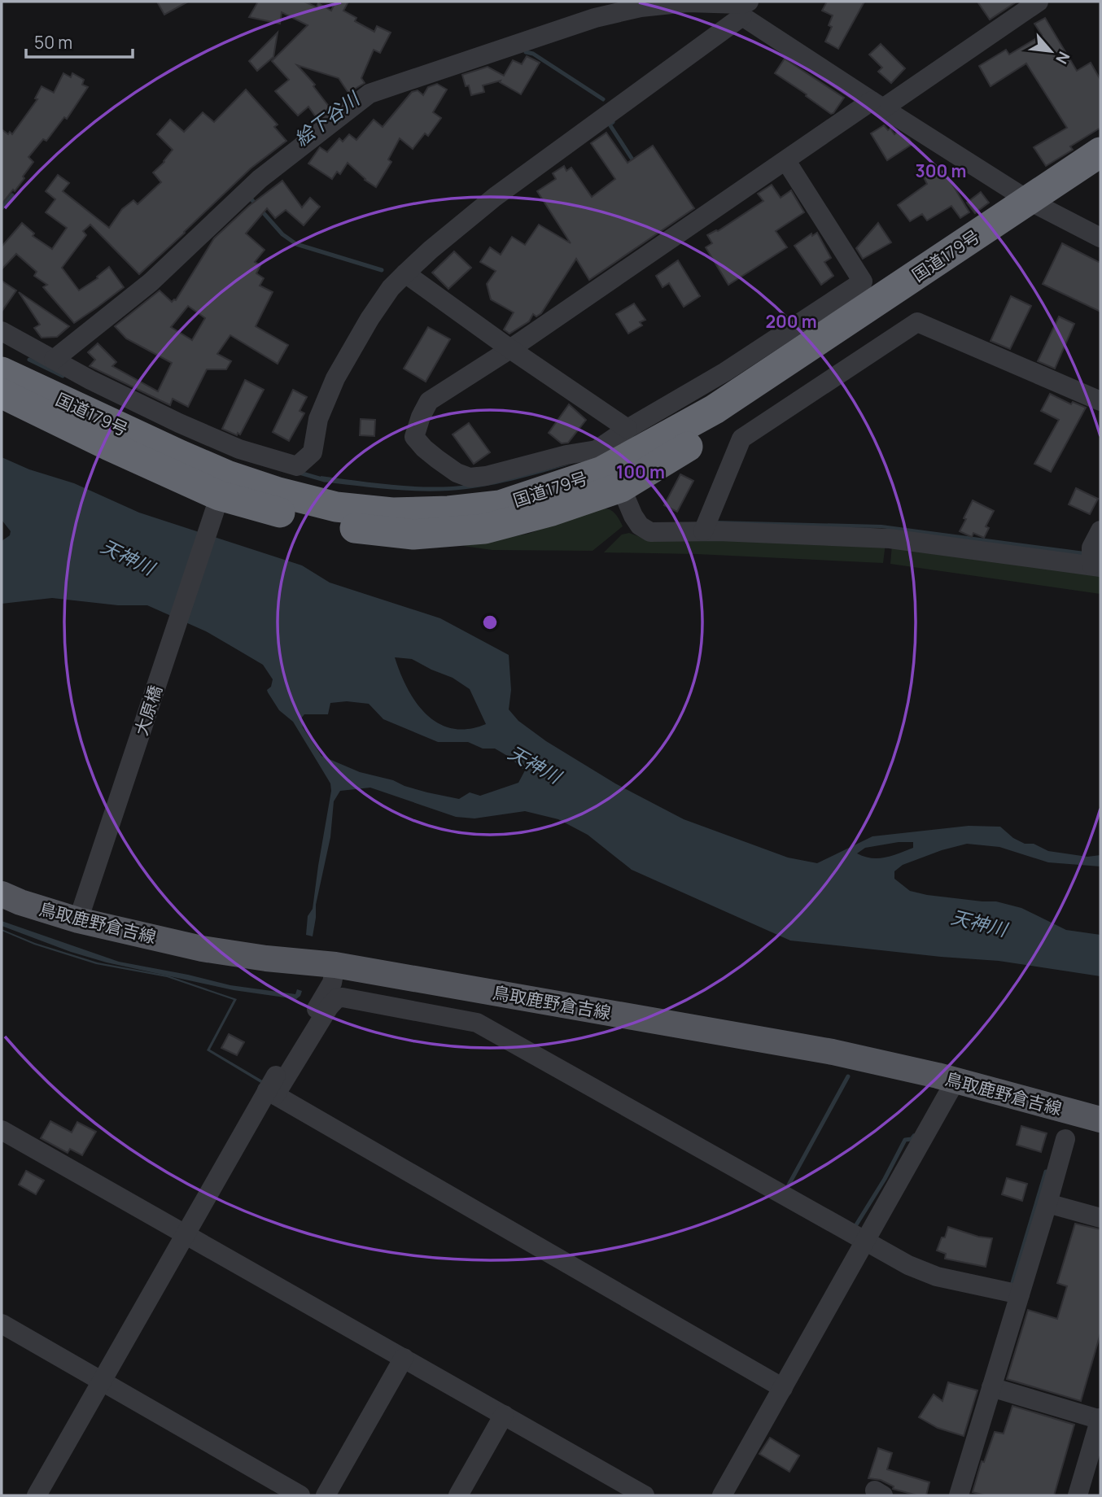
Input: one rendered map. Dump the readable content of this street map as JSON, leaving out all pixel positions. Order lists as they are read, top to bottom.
{
  "streets": {
    "highway": ["国道179号"],
    "main road": ["鳥取鹿野倉吉線"],
    "street": ["大原橋"]
  },
  "crossings": [
    ["国道179号", "大原橋"],
    ["大原橋", "鳥取鹿野倉吉線"]
  ],
  "water": ["絵下谷川", "天神川"],
  "scale_bar": "50 m",
  "north": "bottom right",
  "rings": ["300 m", "200 m", "100 m"]
}
